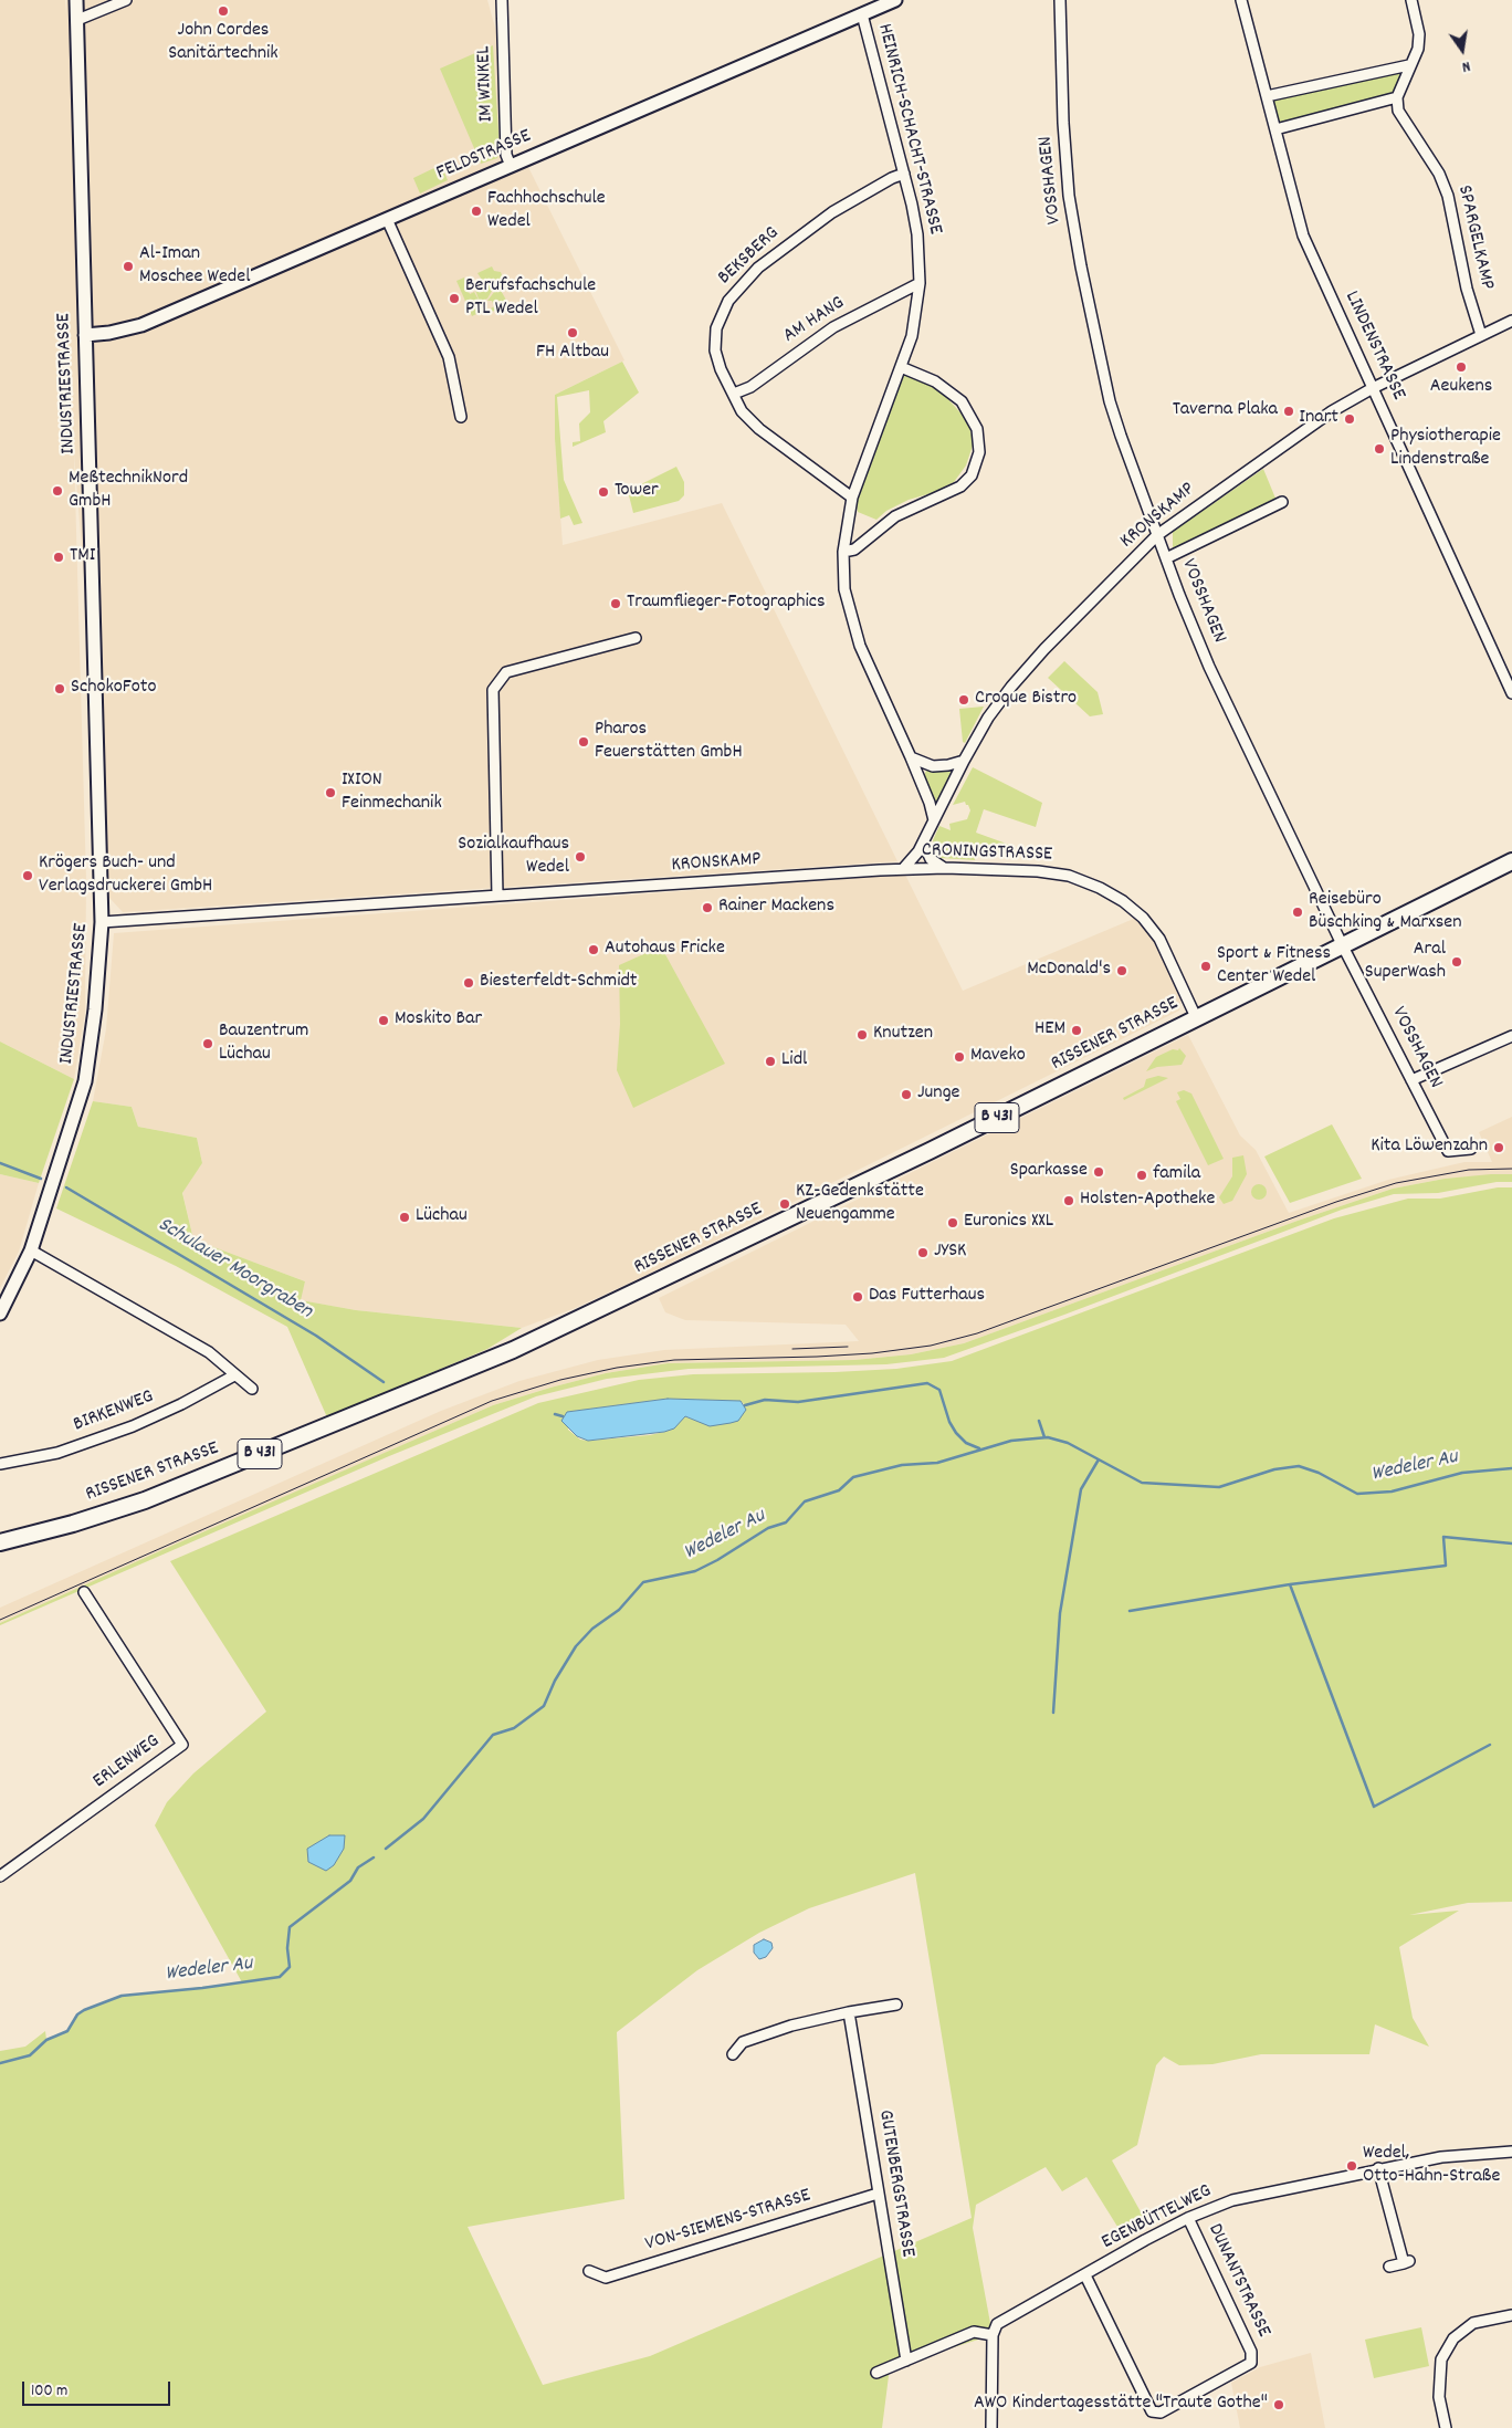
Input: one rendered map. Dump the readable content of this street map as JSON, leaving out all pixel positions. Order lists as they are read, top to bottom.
{
  "streets": {
    "main road": ["RISSENER STRASSE", "B 431"],
    "street": [
      "IM WINKEL",
      "HEINRICH-SCHACHT-STRASSE",
      "FELDSTRASSE",
      "VOSSHAGEN",
      "SPARGELKAMP",
      "BEKSBERG",
      "AM HANG",
      "LINDENSTRASSE",
      "INDUSTRIESTRASSE",
      "KRONSKAMP",
      "CRONINGSTRASSE",
      "BIRKENWEG",
      "ERLENWEG",
      "GUTENBERGSTRASSE",
      "EGENBÜTTELWEG",
      "VON-SIEMENS-STRASSE",
      "DUNANTSTRASSE"
    ]
  },
  "crossings": [
    ["IM WINKEL", "FELDSTRASSE"],
    ["HEINRICH-SCHACHT-STRASSE", "FELDSTRASSE"],
    ["HEINRICH-SCHACHT-STRASSE", "BEKSBERG"],
    ["HEINRICH-SCHACHT-STRASSE", "AM HANG"],
    ["HEINRICH-SCHACHT-STRASSE", "KRONSKAMP"],
    ["FELDSTRASSE", "INDUSTRIESTRASSE"],
    ["VOSSHAGEN", "KRONSKAMP"],
    ["VOSSHAGEN", "RISSENER STRASSE"],
    ["SPARGELKAMP", "KRONSKAMP"],
    ["BEKSBERG", "AM HANG"],
    ["LINDENSTRASSE", "KRONSKAMP"],
    ["INDUSTRIESTRASSE", "KRONSKAMP"],
    ["KRONSKAMP", "CRONINGSTRASSE"],
    ["CRONINGSTRASSE", "RISSENER STRASSE"],
    ["GUTENBERGSTRASSE", "VON-SIEMENS-STRASSE"],
    ["EGENBÜTTELWEG", "DUNANTSTRASSE"]
  ],
  "water": ["Schulauer Moorgraben", "Wedeler Au"],
  "places": [
    "John Cordes Sanitärtechnik",
    "Fachhochschule Wedel",
    "Al-Iman Moschee Wedel",
    "Berufsfachschule PTL Wedel",
    "FH Altbau",
    "Aeukens",
    "Taverna Plaka",
    "Inart",
    "Physiotherapie Lindenstraße",
    "MeßtechnikNord GmbH",
    "Tower",
    "TMI",
    "Traumflieger-Fotographics",
    "SchokoFoto",
    "Croque Bistro",
    "Pharos Feuerstätten GmbH",
    "IXION Feinmechanik",
    "Sozialkaufhaus Wedel",
    "Krögers Buch- und Verlagsdruckerei GmbH",
    "Rainer Mackens",
    "Reisebüro Büschking & Marxsen",
    "Autohaus Fricke",
    "Aral SuperWash",
    "Sport & Fitness Center Wedel",
    "McDonald's",
    "Biesterfeldt-Schmidt",
    "Moskito Bar",
    "HEM",
    "Knutzen",
    "Bauzentrum Lüchau",
    "Maveko",
    "Lidl",
    "Junge",
    "Kita Löwenzahn",
    "Sparkasse",
    "famila",
    "Holsten-Apotheke",
    "KZ-Gedenkstätte Neuengamme",
    "Lüchau",
    "Euronics XXL",
    "JYSK",
    "Das Futterhaus",
    "Wedel, Otto-Hahn-Straße",
    "AWO Kindertagesstätte \"Traute Gothe\""
  ],
  "scale_bar": "100 m",
  "north": "bottom"
}
